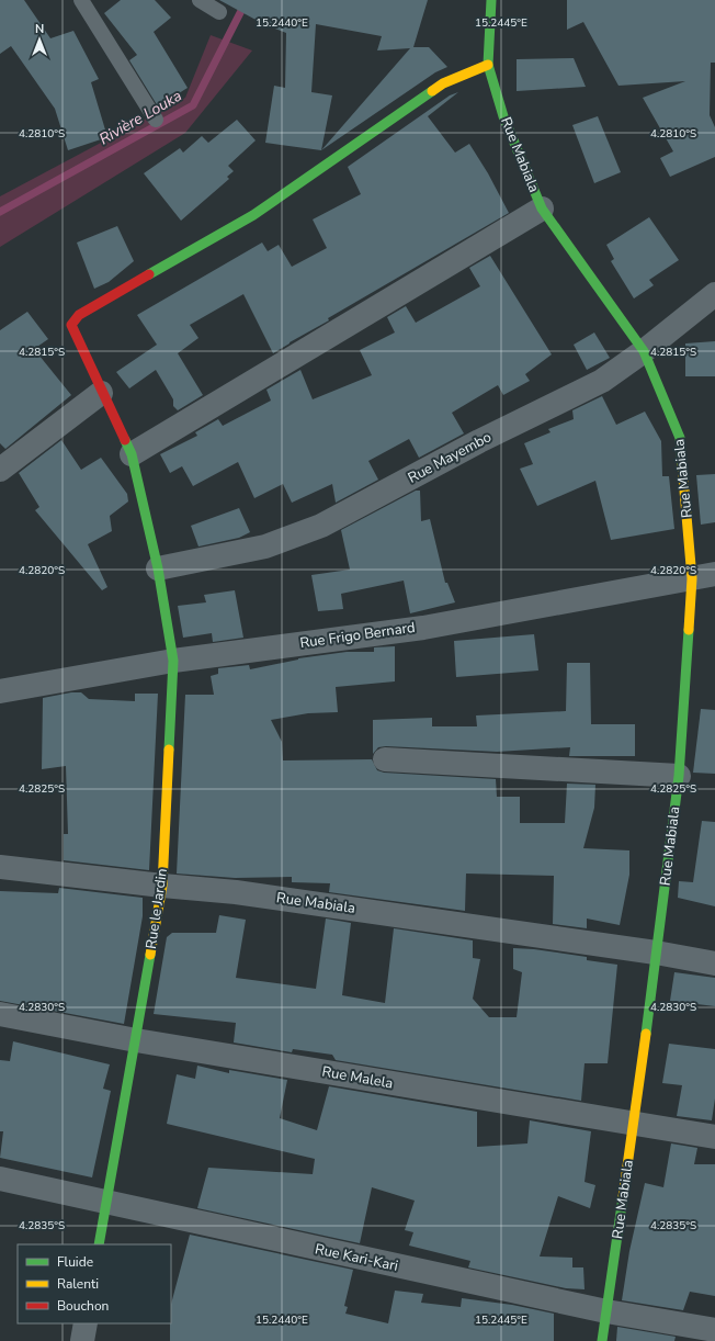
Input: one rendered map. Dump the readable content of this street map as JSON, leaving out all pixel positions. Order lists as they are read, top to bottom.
{
  "streets": {
    "street": [
      "Rue Mabiala",
      "Rue Mayembo",
      "Rue Frigo Bernard",
      "Rue le Jardin",
      "Rue Malela",
      "Rue Kari-Kari"
    ]
  },
  "crossings": [
    ["Rue Mabiala", "Rue Mayembo"],
    ["Rue Mabiala", "Rue Frigo Bernard"],
    ["Rue Mabiala", "Rue le Jardin"],
    ["Rue Mabiala", "Rue Malela"],
    ["Rue Mabiala", "Rue Kari-Kari"],
    ["Rue Mayembo", "Rue le Jardin"],
    ["Rue Frigo Bernard", "Rue le Jardin"],
    ["Rue le Jardin", "Rue Malela"],
    ["Rue le Jardin", "Rue Kari-Kari"]
  ],
  "water": ["Rivière Louka"],
  "legend": ["Fluide", "Ralenti", "Bouchon"],
  "north": "top",
  "coordinates": [
    "15.2440°E",
    "15.2445°E",
    "4.2810°S",
    "4.2815°S",
    "4.2820°S",
    "4.2825°S",
    "4.2830°S",
    "4.2835°S"
  ]
}
